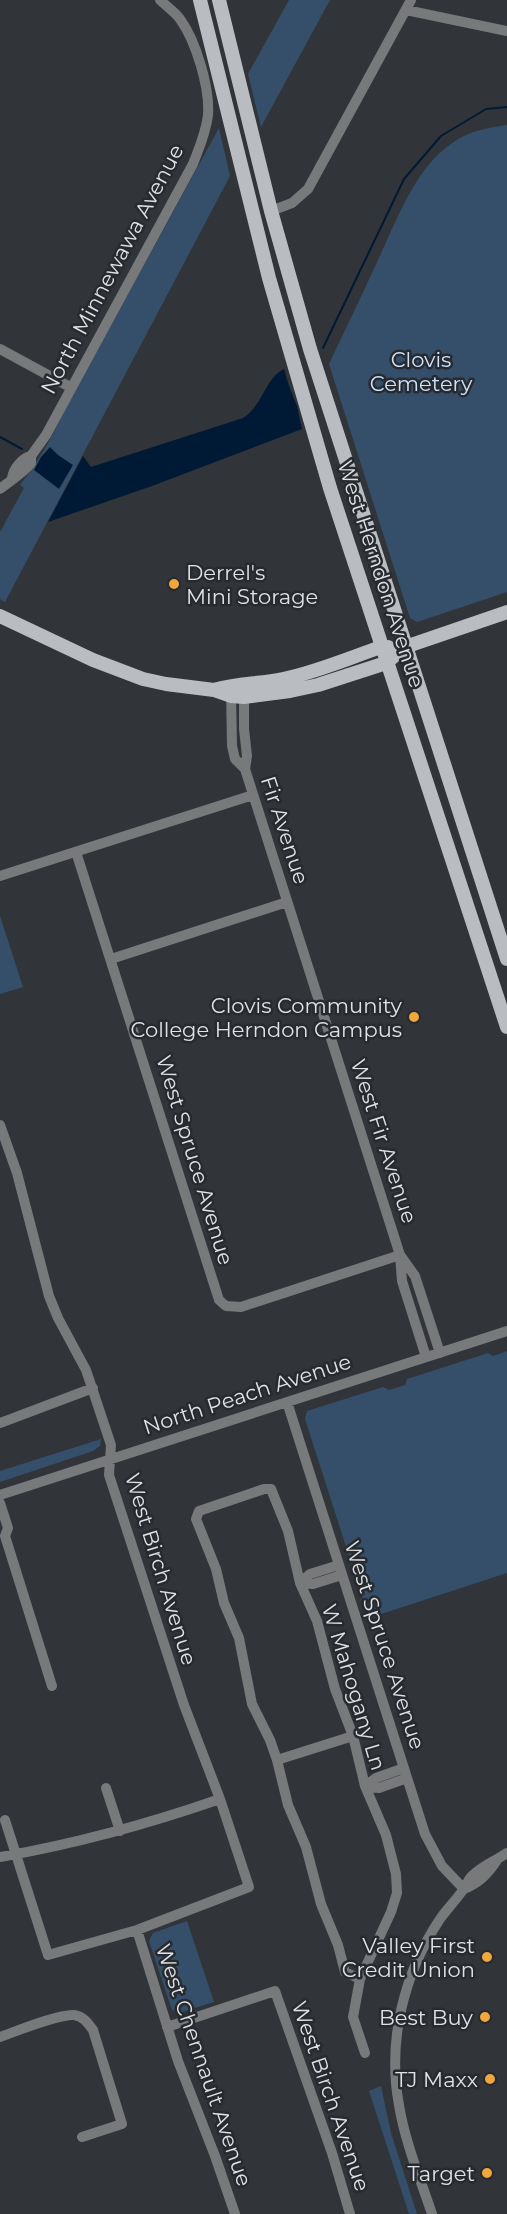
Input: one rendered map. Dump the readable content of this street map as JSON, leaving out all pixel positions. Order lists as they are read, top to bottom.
{
  "streets": {
    "main road": ["West Herndon Avenue"],
    "street": [
      "North Minnewawa Avenue",
      "Fir Avenue",
      "West Fir Avenue",
      "West Spruce Avenue",
      "North Peach Avenue",
      "West Birch Avenue",
      "W Mahogany Ln",
      "West Chennault Avenue"
    ]
  },
  "crossings": [
    ["Fir Avenue", "West Fir Avenue"],
    ["West Fir Avenue", "West Spruce Avenue"],
    ["West Fir Avenue", "North Peach Avenue"],
    ["West Spruce Avenue", "North Peach Avenue"],
    ["North Peach Avenue", "West Birch Avenue"],
    ["West Birch Avenue", "West Chennault Avenue"]
  ],
  "parks": ["Clovis Cemetery"],
  "places": [
    "Derrel's Mini Storage",
    "Clovis Community College Herndon Campus",
    "Valley First Credit Union",
    "Best Buy",
    "TJ Maxx",
    "Target"
  ]
}
